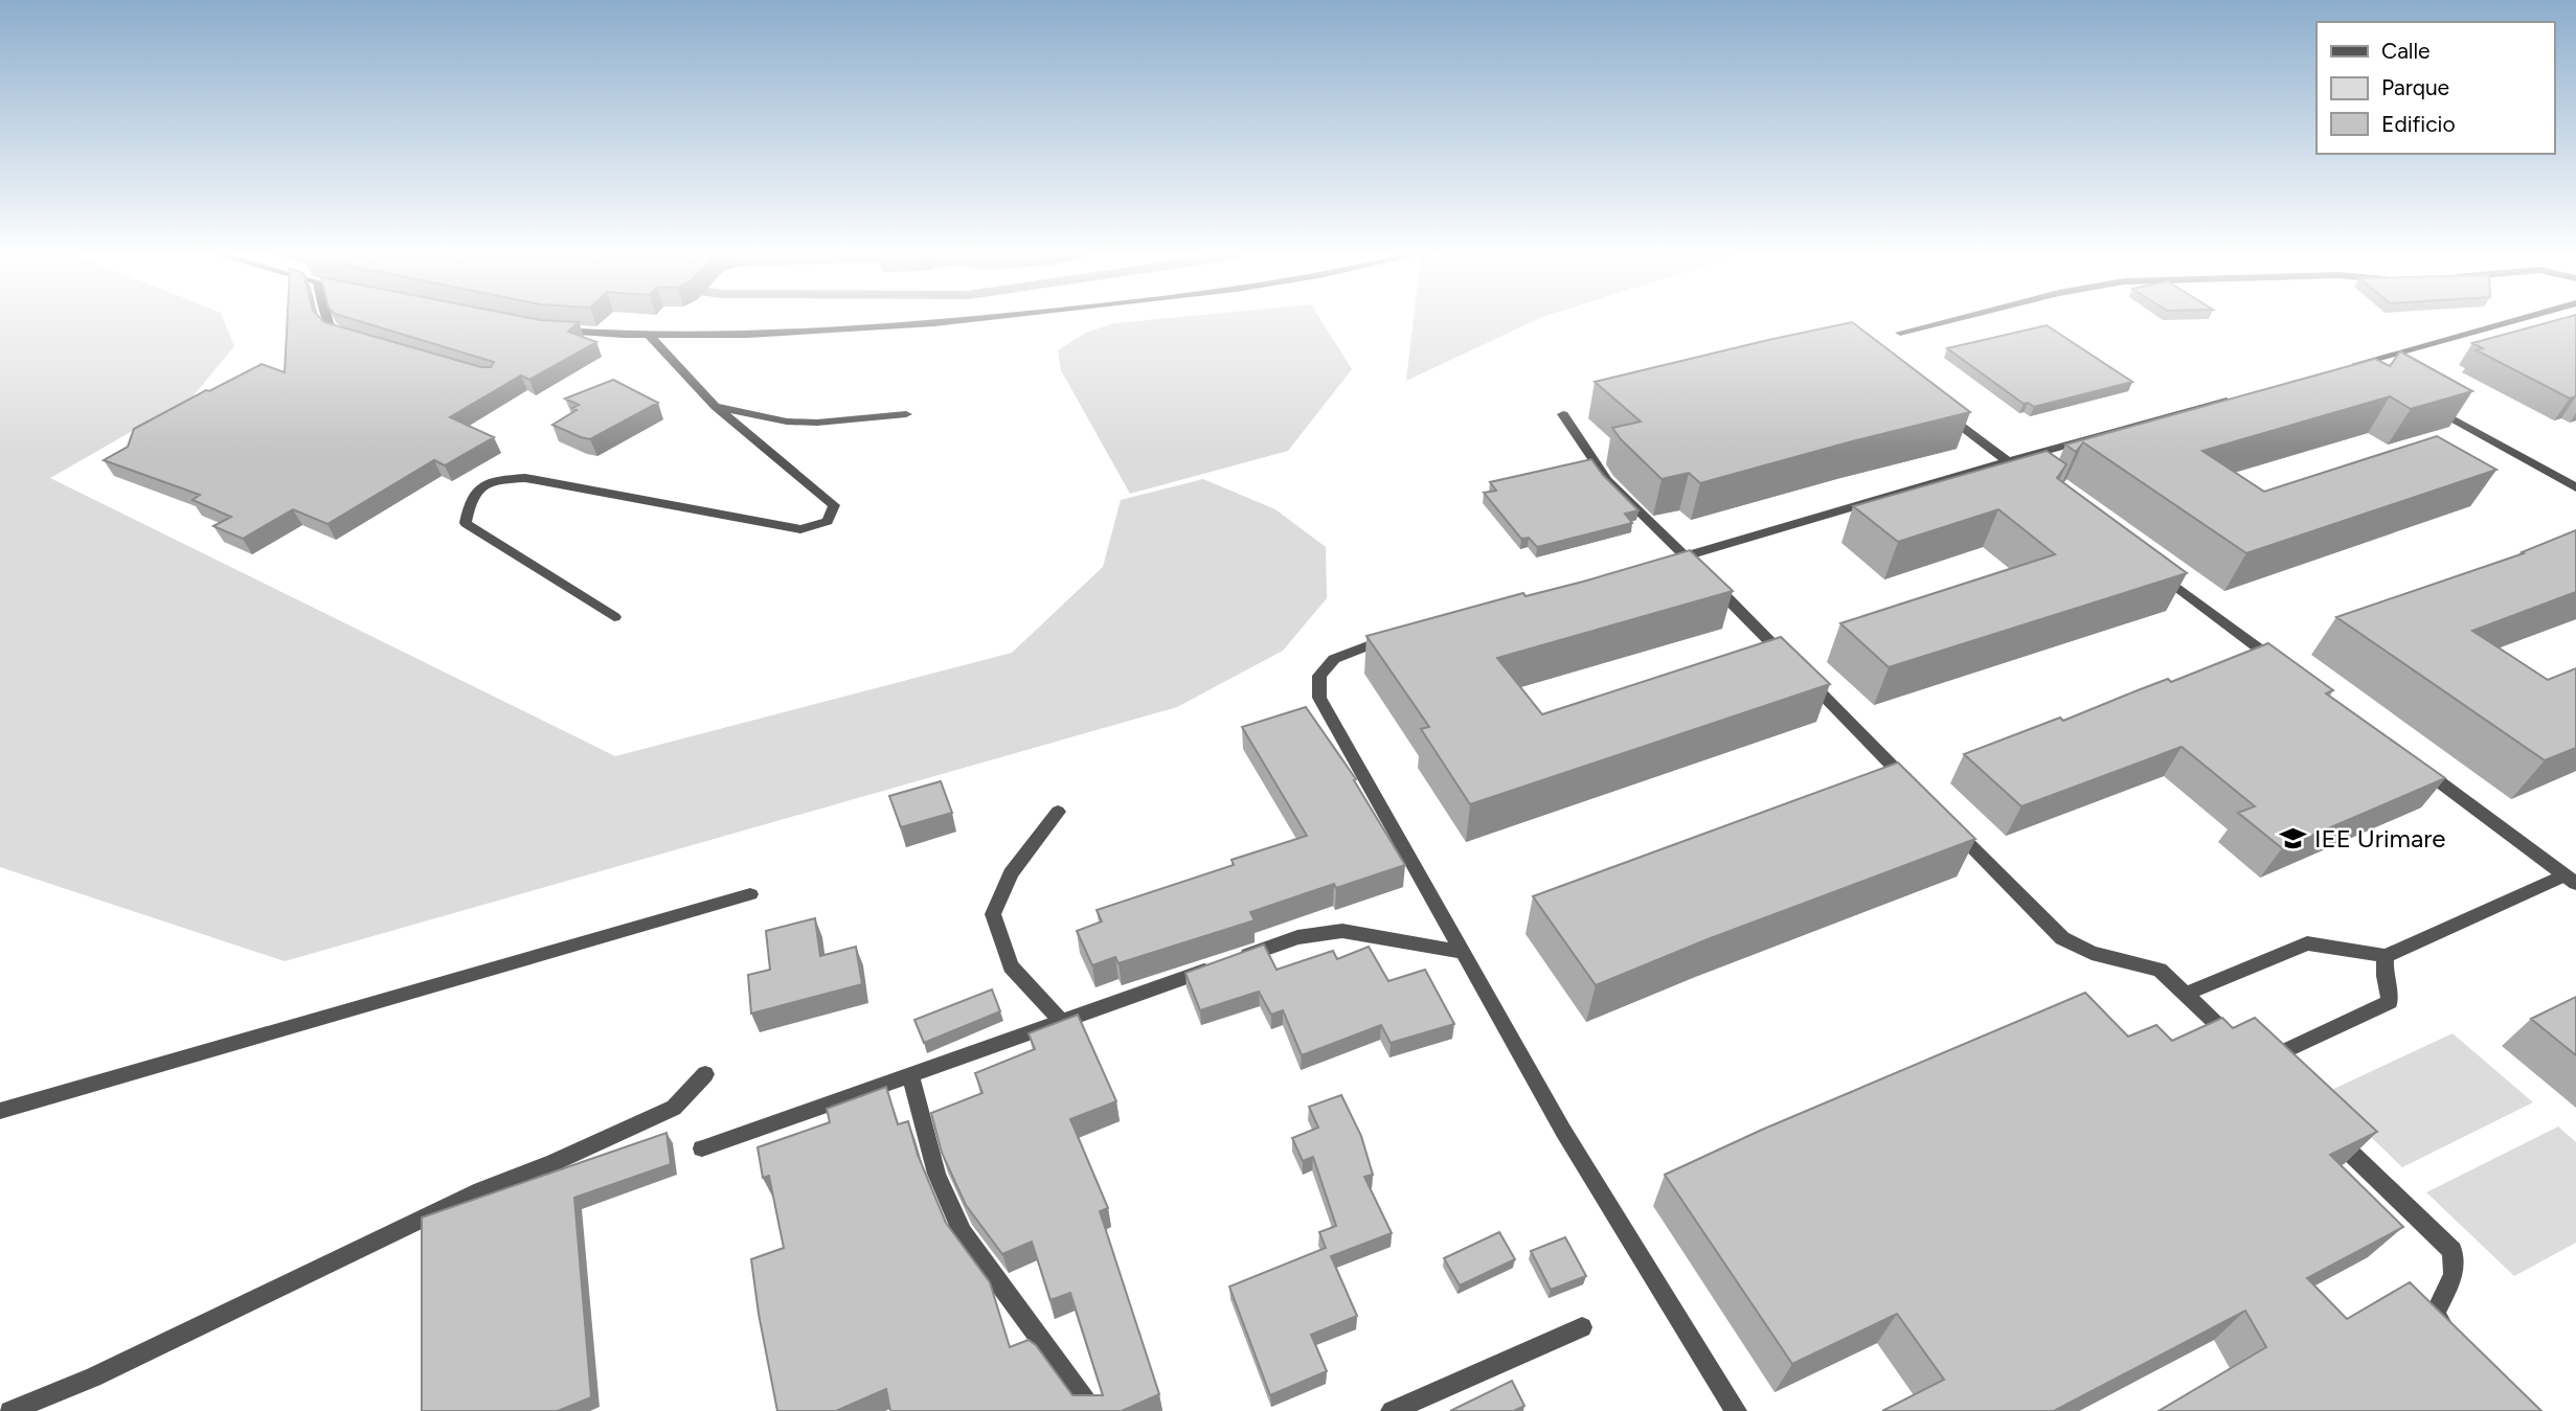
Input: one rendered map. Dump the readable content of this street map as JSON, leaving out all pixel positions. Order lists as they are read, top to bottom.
{
  "places": {
    "school or university": ["IEE Urimare"]
  },
  "legend": ["Calle", "Parque", "Edificio"]
}
